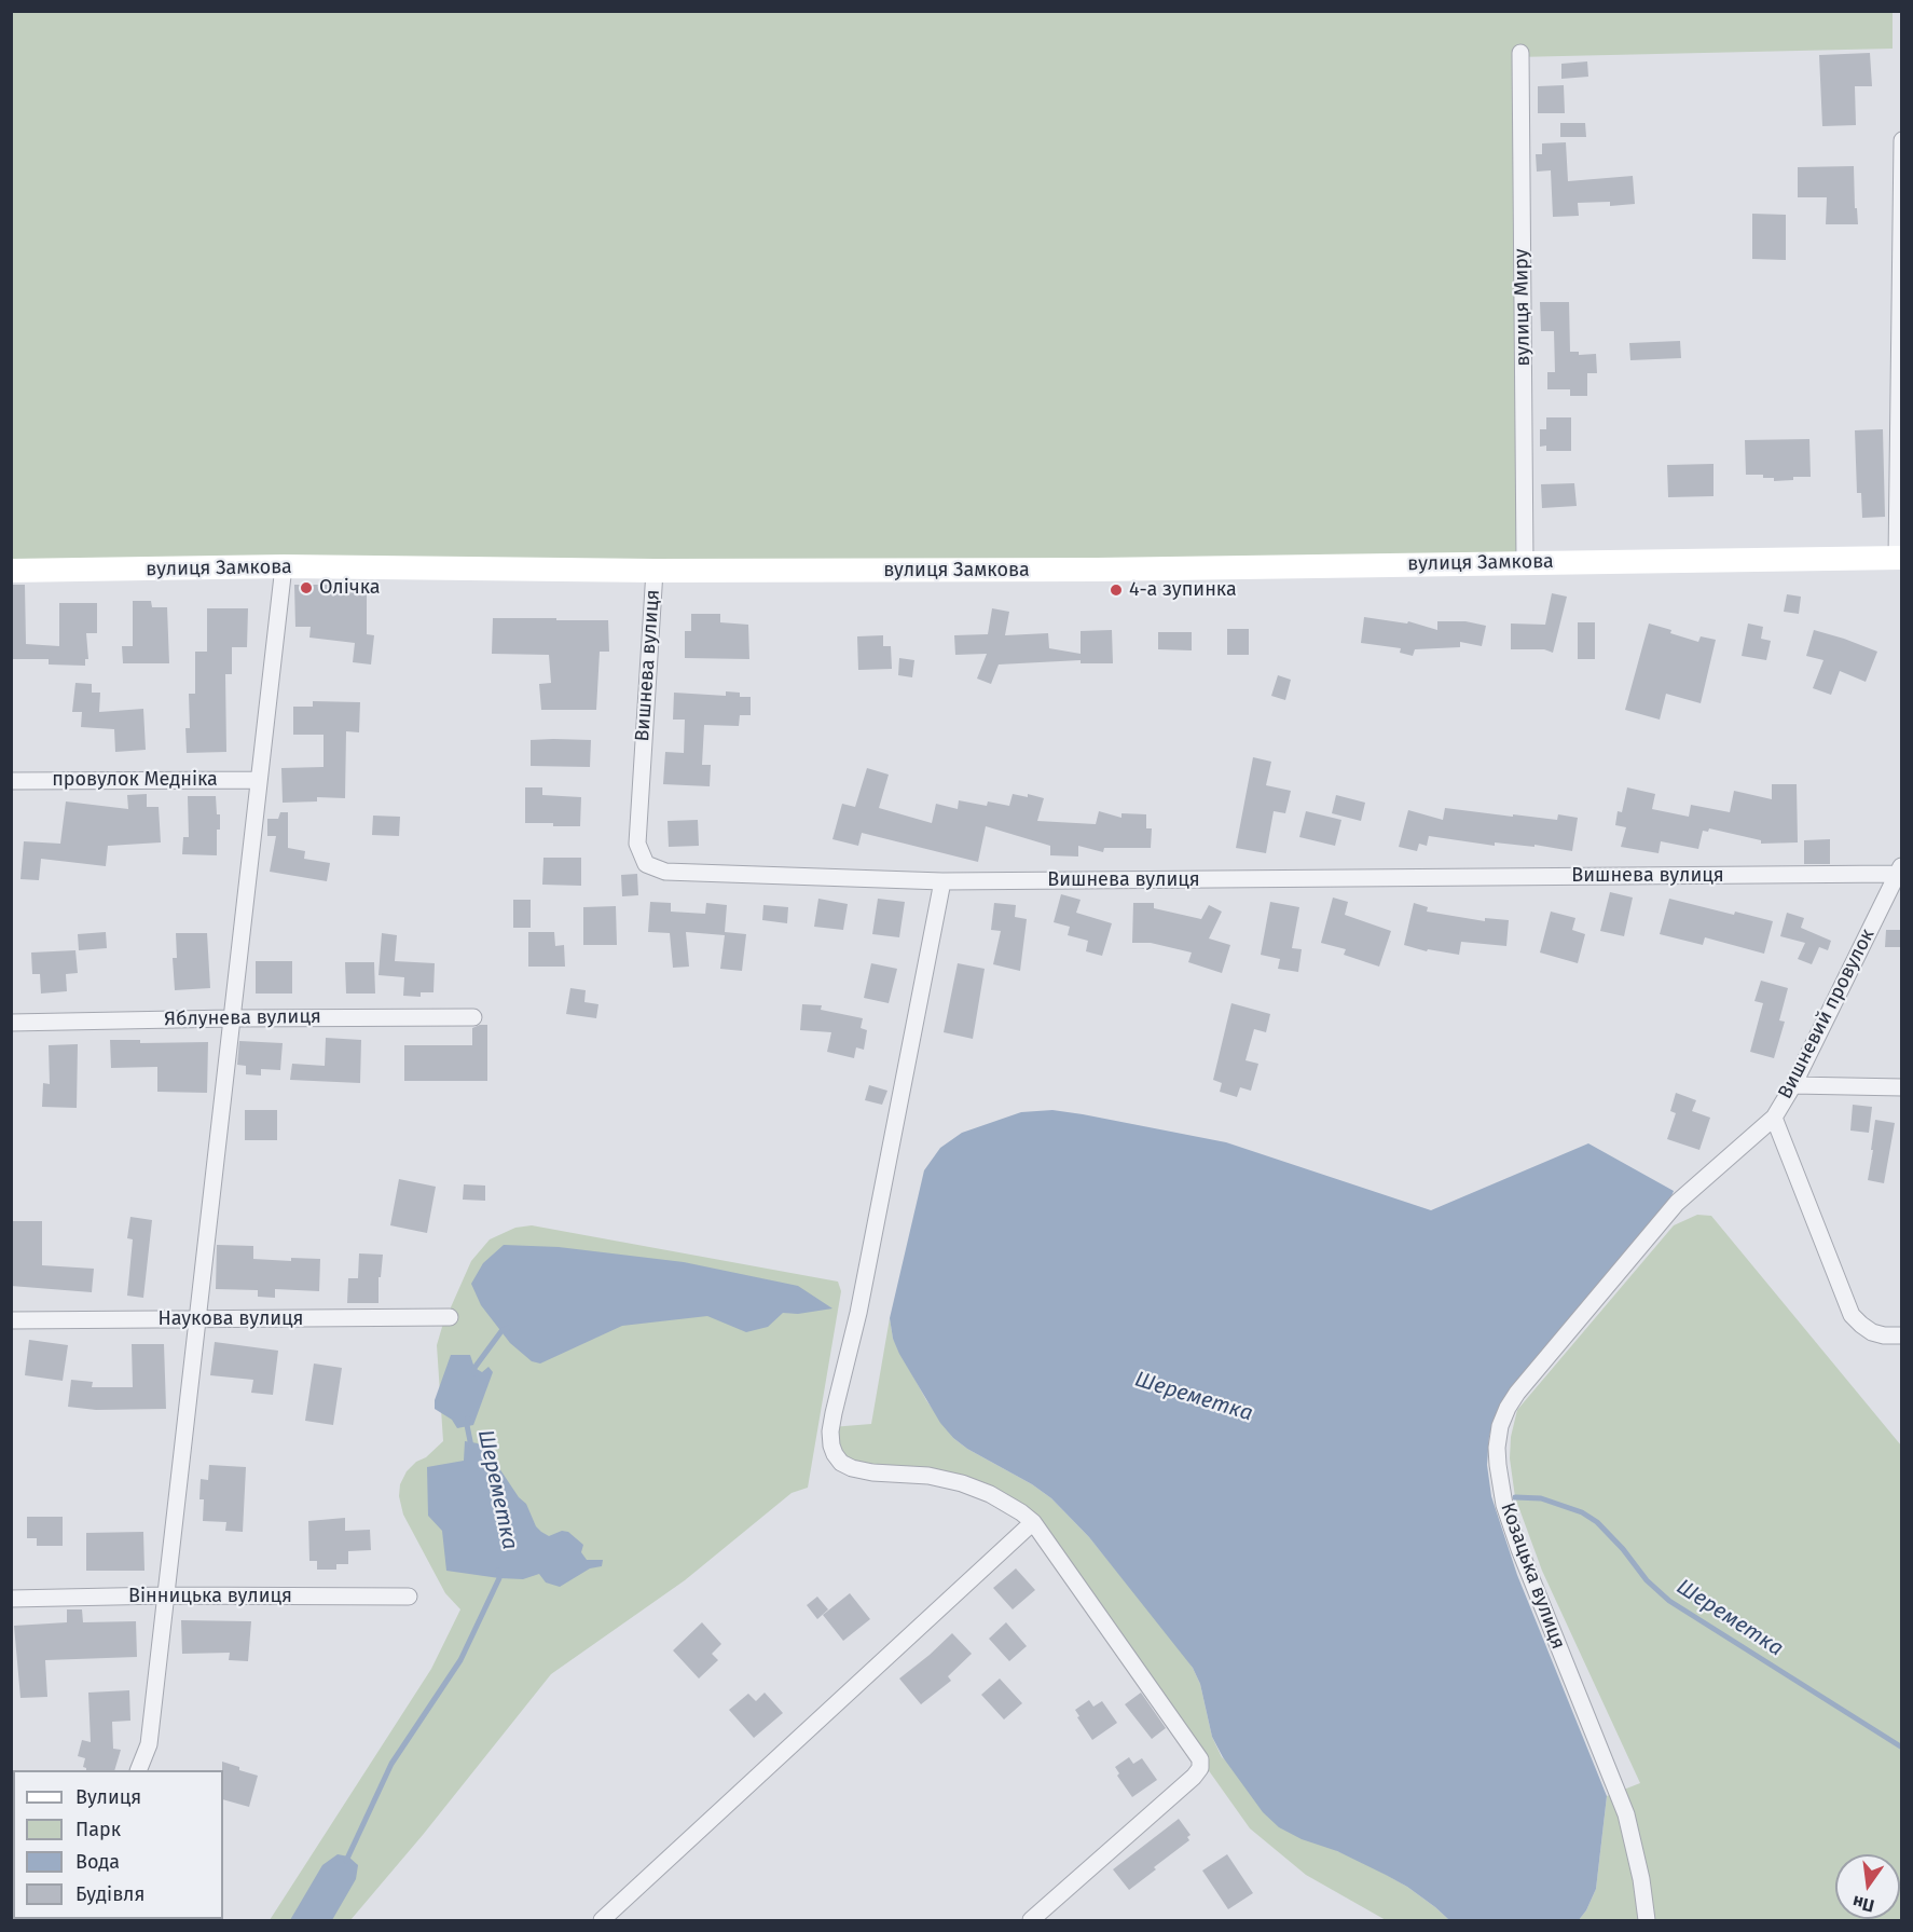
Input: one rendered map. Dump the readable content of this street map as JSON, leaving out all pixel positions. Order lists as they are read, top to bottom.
{
  "streets": {
    "street": [
      "вулиця Миру",
      "вулиця Замкова",
      "Вишнева вулиця",
      "провулок Медніка",
      "Вишневий провулок",
      "Яблунева вулиця",
      "Наукова вулиця",
      "Козацька вулиця",
      "Вінницька вулиця"
    ]
  },
  "crossings": [
    ["вулиця Миру", "вулиця Замкова"],
    ["вулиця Замкова", "Вишнева вулиця"],
    ["Вишнева вулиця", "Вишневий провулок"],
    ["Вишневий провулок", "Козацька вулиця"]
  ],
  "water": ["Шереметка"],
  "places": ["Олічка", "4-а зупинка"],
  "legend": [
    "Вулиця",
    "Парк",
    "Вода",
    "Будівля"
  ],
  "north": "bottom"
}
